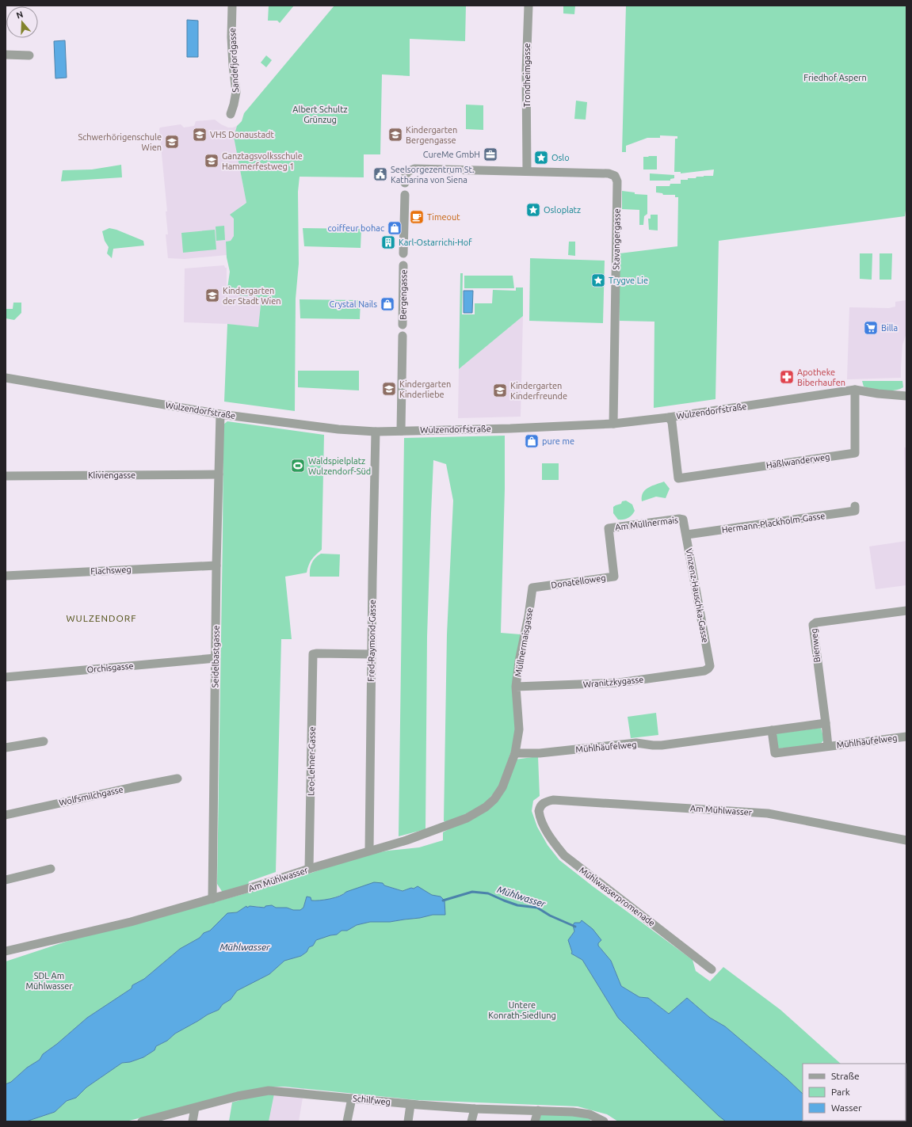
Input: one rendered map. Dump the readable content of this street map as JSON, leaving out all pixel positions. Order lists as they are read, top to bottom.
{
  "streets": {
    "street": [
      "Sandefjordgasse",
      "Trondheimgasse",
      "Stavangergasse",
      "Bergengasse",
      "Wulzendorfstraße",
      "Haßlwanderweg",
      "Kliviengasse",
      "Hermann-Plackholm-Gasse",
      "Am Müllnermais",
      "Flachsweg",
      "Donatelloweg",
      "Vinzenz-Hauschka-Gasse",
      "Fred-Raymond-Gasse",
      "Müllnermaisgasse",
      "Bienweg",
      "Seidelbastgasse",
      "Orchisgasse",
      "Wranitzkygasse",
      "Mühlhäufelweg",
      "Leo-Lehner-Gasse",
      "Wolfsmilchgasse",
      "Am Mühlwasser",
      "Mühlwasserpromenade",
      "Schilfweg"
    ]
  },
  "crossings": [
    ["Trondheimgasse", "Stavangergasse"],
    ["Stavangergasse", "Wulzendorfstraße"],
    ["Wulzendorfstraße", "Haßlwanderweg"],
    ["Wulzendorfstraße", "Fred-Raymond-Gasse"],
    ["Wulzendorfstraße", "Seidelbastgasse"],
    ["Kliviengasse", "Seidelbastgasse"],
    ["Hermann-Plackholm-Gasse", "Vinzenz-Hauschka-Gasse"],
    ["Am Müllnermais", "Donatelloweg"],
    ["Am Müllnermais", "Vinzenz-Hauschka-Gasse"],
    ["Flachsweg", "Seidelbastgasse"],
    ["Donatelloweg", "Müllnermaisgasse"],
    ["Vinzenz-Hauschka-Gasse", "Wranitzkygasse"],
    ["Fred-Raymond-Gasse", "Leo-Lehner-Gasse"],
    ["Fred-Raymond-Gasse", "Am Mühlwasser"],
    ["Müllnermaisgasse", "Wranitzkygasse"],
    ["Müllnermaisgasse", "Mühlhäufelweg"],
    ["Müllnermaisgasse", "Am Mühlwasser"],
    ["Bienweg", "Mühlhäufelweg"],
    ["Seidelbastgasse", "Orchisgasse"],
    ["Seidelbastgasse", "Am Mühlwasser"],
    ["Mühlhäufelweg", "Am Mühlwasser"],
    ["Leo-Lehner-Gasse", "Am Mühlwasser"],
    ["Am Mühlwasser", "Mühlwasserpromenade"]
  ],
  "districts": ["WULZENDORF"],
  "water": ["Mühlwasser"],
  "parks": [
    "Friedhof Aspern",
    "Albert Schultz Grünzug",
    "SDL Am Mühlwasser",
    "Untere Konrath-Siedlung"
  ],
  "places": {
    "school or university": [
      "VHS Donaustadt",
      "Kindergarten Bergengasse",
      "Schwerhörigenschule Wien",
      "Ganztagsvolksschule Hammerfestweg 1",
      "Kindergarten der Stadt Wien",
      "Kindergarten Kinderliebe",
      "Kindergarten Kinderfreunde"
    ],
    "office": ["CureMe GmbH"],
    "place": ["Oslo", "Osloplatz", "Trygve Lie"],
    "public building": ["Seelsorgezentrum St. Katharina von Siena"],
    "cafe": ["Timeout"],
    "shop": ["coiffeur bohac", "Crystal Nails", "pure me"],
    "building": ["Karl-Ostarrichi-Hof"],
    "supermarket": ["Billa"],
    "pharmacy": ["Apotheke Biberhaufen"],
    "sports": ["Waldspielplatz Wulzendorf-Süd"]
  },
  "legend": ["Straße", "Park", "Wasser"],
  "north": "top"
}
